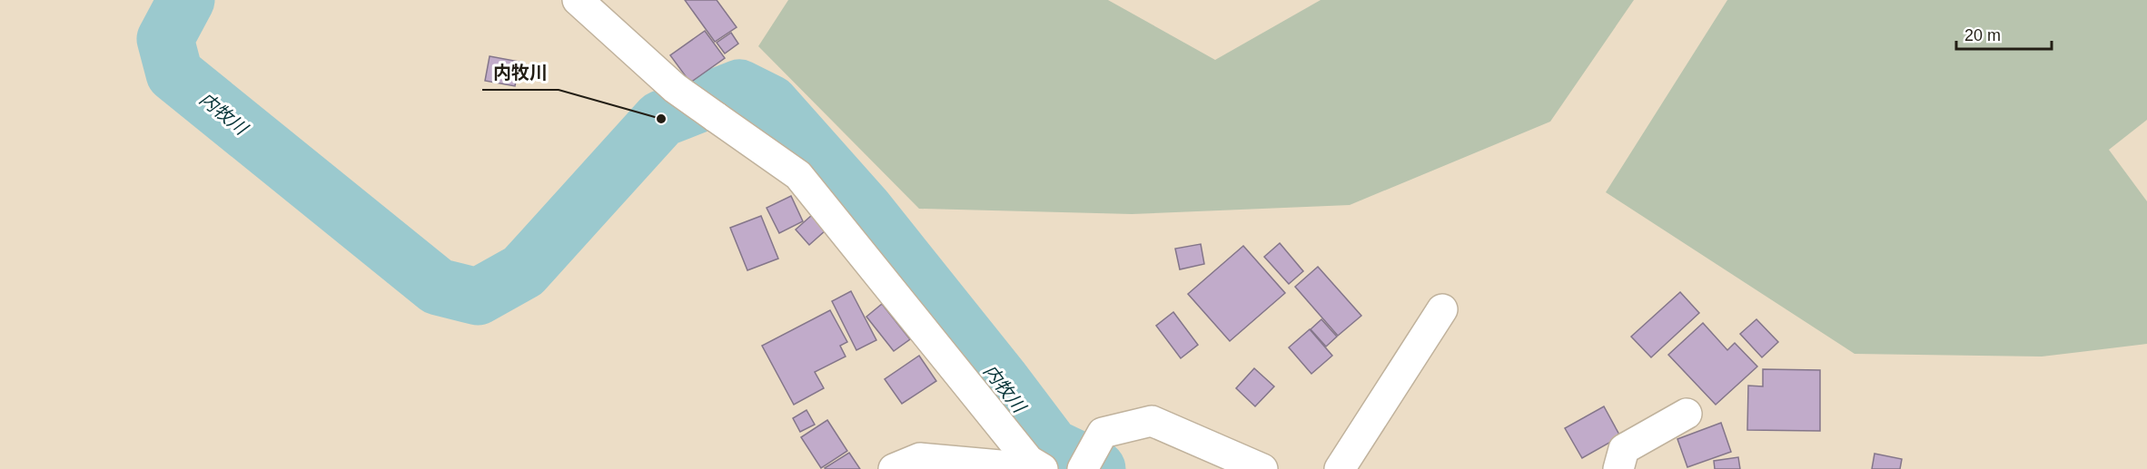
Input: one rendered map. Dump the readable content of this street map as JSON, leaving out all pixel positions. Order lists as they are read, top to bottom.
{
  "water": ["内牧川"],
  "places": ["内牧川"],
  "scale_bar": "20 m"
}
